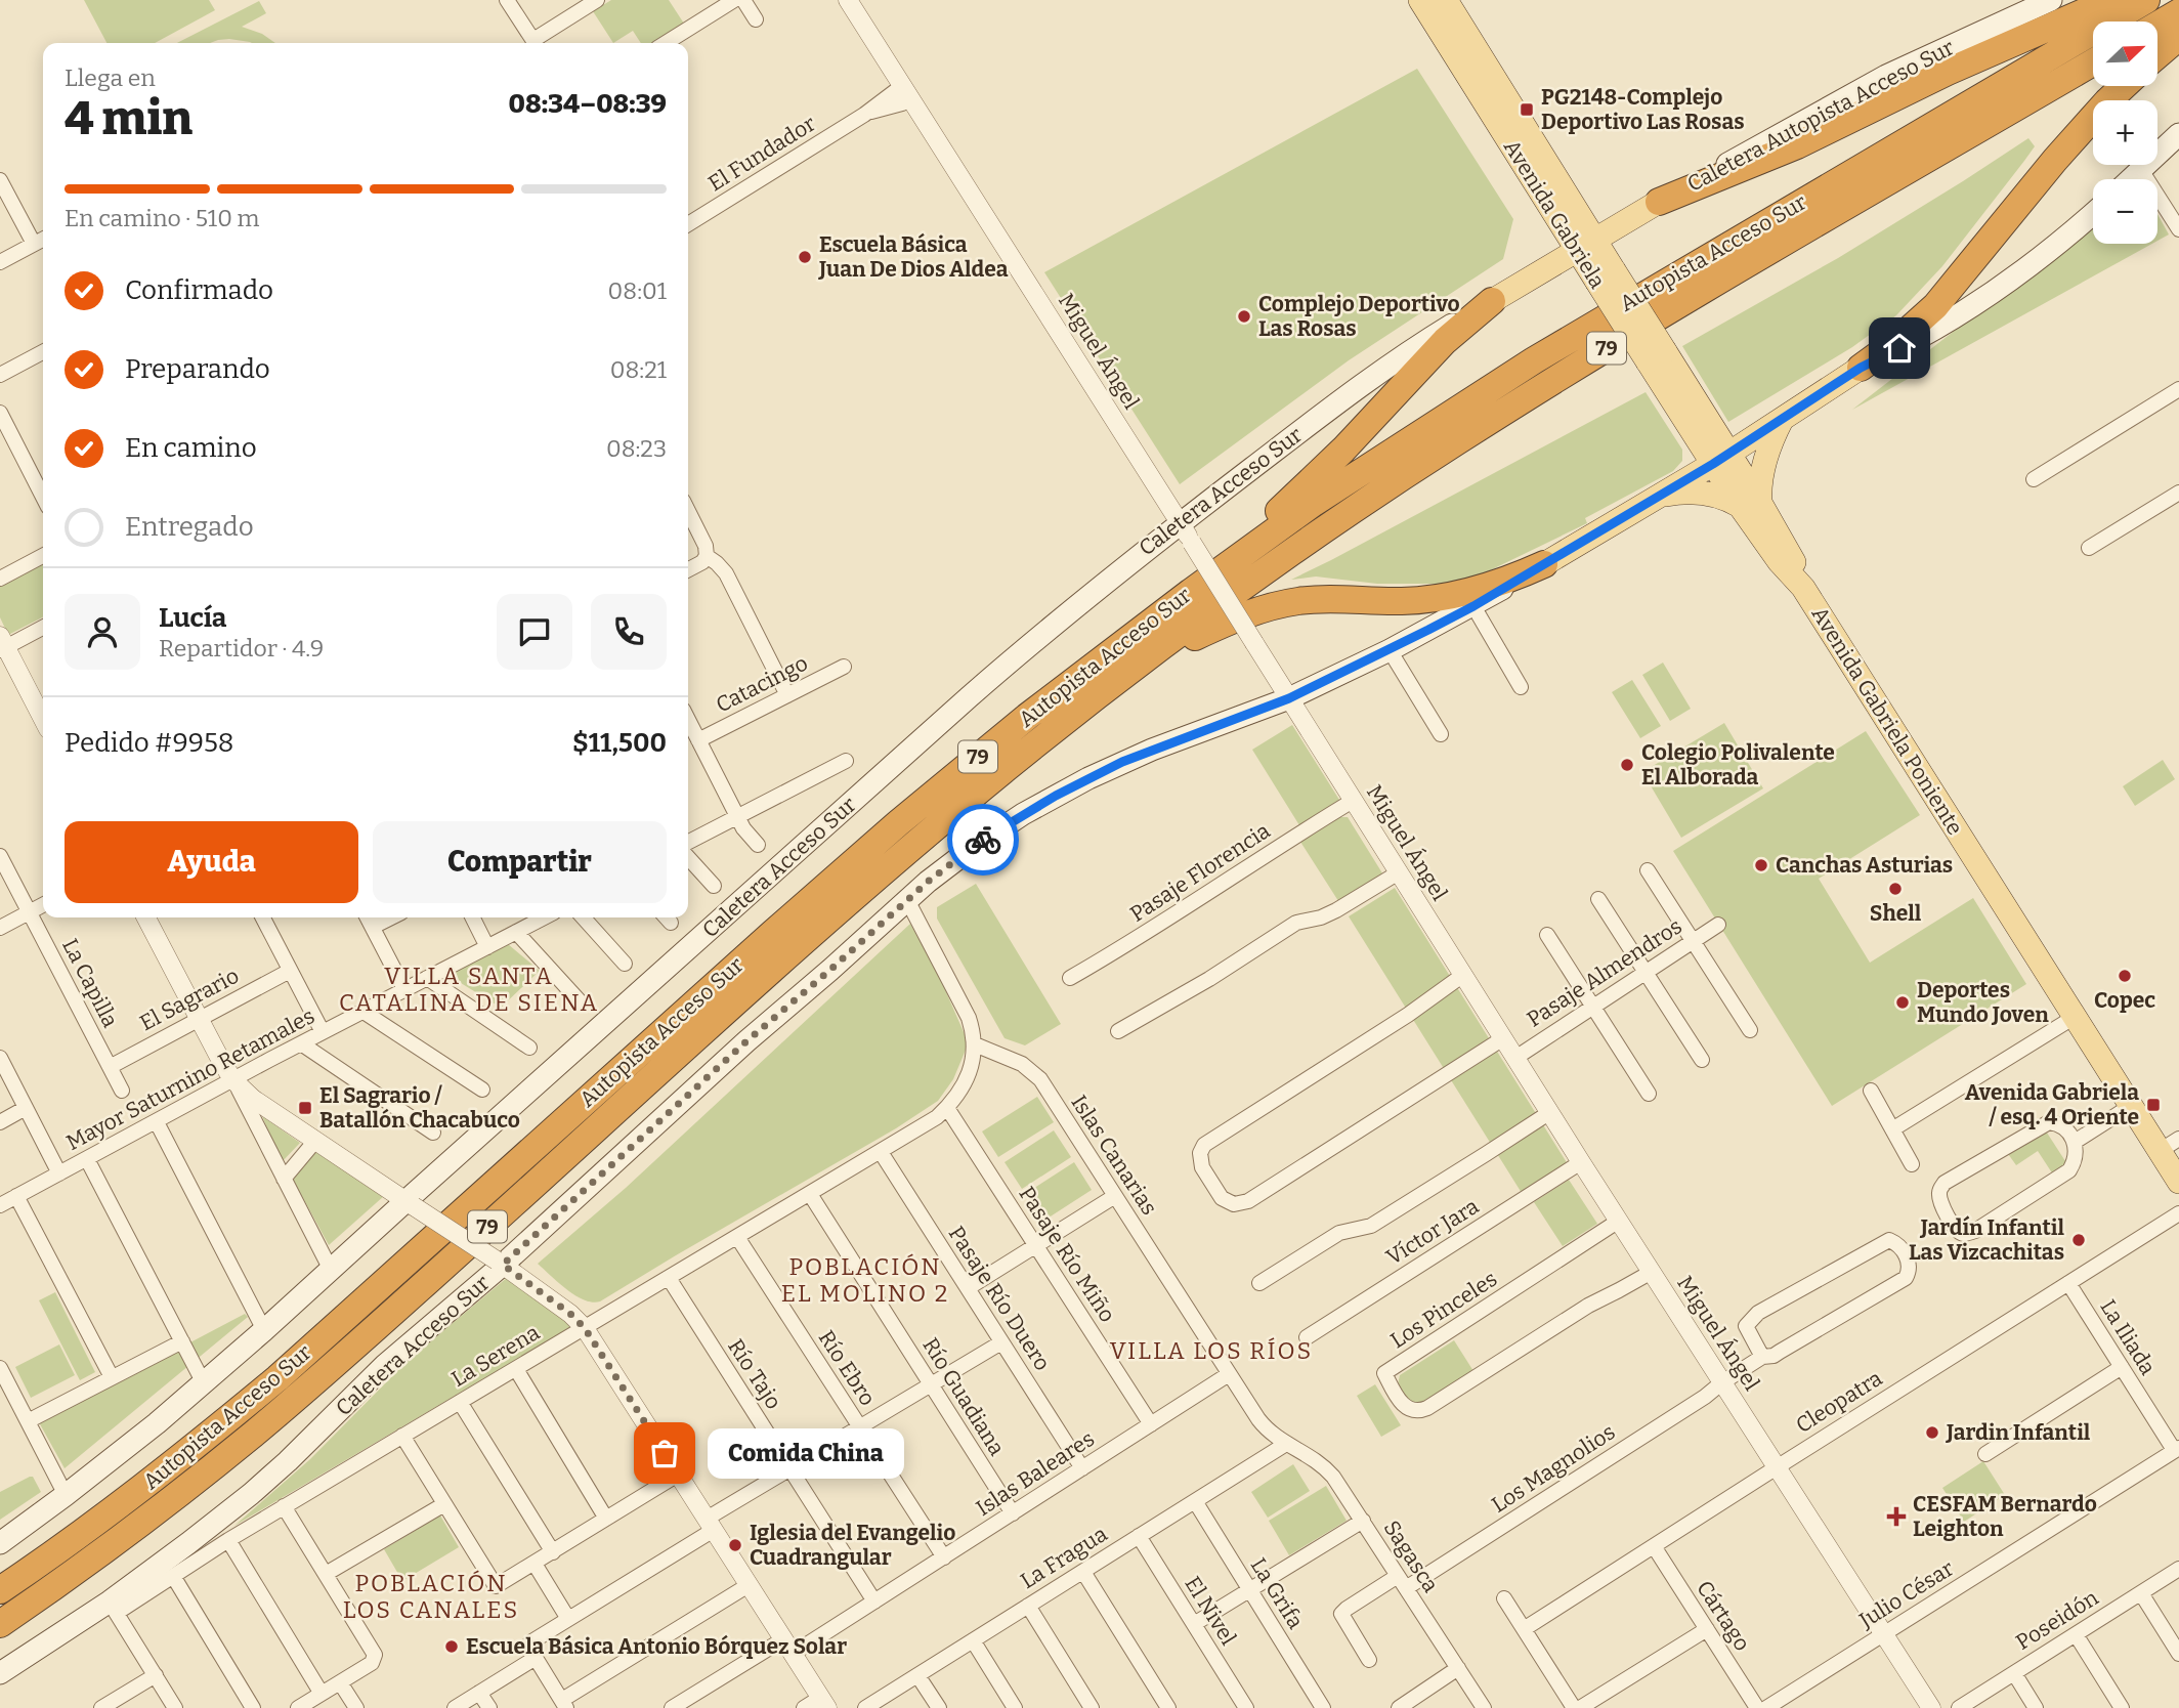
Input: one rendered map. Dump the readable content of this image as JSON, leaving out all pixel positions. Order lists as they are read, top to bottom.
{
  "streets": {
    "highway": ["Autopista Acceso Sur", "79"],
    "main road": [
      "Caletera Autopista Acceso Sur",
      "Avenida Gabriela",
      "Caletera Acceso Sur",
      "Avenida Gabriela Poniente"
    ],
    "street": [
      "El Fundador",
      "Miguel Ángel",
      "Catacingo",
      "Pasaje Florencia",
      "Pasaje Almendros",
      "La Capilla",
      "El Sagrario",
      "Mayor Saturnino Retamales",
      "Islas Canarias",
      "Víctor Jara",
      "Pasaje Río Miño",
      "Pasaje Río Duero",
      "Los Pinceles",
      "La Iliada",
      "La Serena",
      "Río Ebro",
      "Río Tajo",
      "Río Guadiana",
      "Cleopatra",
      "Los Magnolios",
      "Islas Baleares",
      "Sagasca",
      "La Fragua",
      "La Grifa",
      "Julio César",
      "El Nivel",
      "Cártago",
      "Poseidón"
    ]
  },
  "crossings": [
    ["Caletera Autopista Acceso Sur", "Avenida Gabriela"],
    ["Caletera Autopista Acceso Sur", "Caletera Acceso Sur"],
    ["El Fundador", "Miguel Ángel"],
    ["Avenida Gabriela", "Caletera Acceso Sur"],
    ["Avenida Gabriela", "Avenida Gabriela Poniente"],
    ["Miguel Ángel", "Caletera Acceso Sur"],
    ["Miguel Ángel", "Pasaje Florencia"],
    ["Miguel Ángel", "Pasaje Almendros"],
    ["Miguel Ángel", "Víctor Jara"],
    ["Miguel Ángel", "Los Pinceles"],
    ["Miguel Ángel", "Cleopatra"],
    ["Miguel Ángel", "Los Magnolios"],
    ["Miguel Ángel", "Julio César"],
    ["Caletera Acceso Sur", "Avenida Gabriela Poniente"],
    ["Caletera Acceso Sur", "La Serena"],
    ["La Capilla", "El Sagrario"],
    ["Islas Canarias", "La Serena"],
    ["Islas Canarias", "Islas Baleares"],
    ["Islas Canarias", "Sagasca"],
    ["Islas Canarias", "La Fragua"],
    ["Pasaje Río Miño", "La Serena"],
    ["Pasaje Río Miño", "Islas Baleares"],
    ["Pasaje Río Duero", "La Serena"],
    ["Pasaje Río Duero", "Islas Baleares"],
    ["La Iliada", "Cleopatra"],
    ["La Iliada", "Julio César"],
    ["La Serena", "Río Ebro"],
    ["La Serena", "Río Tajo"],
    ["La Serena", "Río Guadiana"],
    ["Río Ebro", "Islas Baleares"],
    ["Río Tajo", "Islas Baleares"],
    ["Río Guadiana", "Islas Baleares"],
    ["Cleopatra", "Cártago"],
    ["Los Magnolios", "Sagasca"],
    ["Sagasca", "La Fragua"],
    ["La Fragua", "La Grifa"],
    ["La Fragua", "El Nivel"]
  ],
  "districts": [
    "VILLA SANTA CATALINA DE SIENA",
    "POBLACIÓN EL MOLINO 2",
    "VILLA LOS RÍOS",
    "POBLACIÓN LOS CANALES"
  ],
  "places": {
    "transit": ["PG2148-Complejo Deportivo Las Rosas", "Avenida Gabriela / esq. 4 Oriente", "El Sagrario / Batallón Chacabuco"],
    "other": [
      "Escuela Básica Juan De Dios Aldea",
      "Complejo Deportivo Las Rosas",
      "Colegio Polivalente El Alborada",
      "Canchas Asturias",
      "Shell",
      "Copec",
      "Deportes Mundo Joven",
      "Jardín Infantil Las Vizcachitas",
      "Jardin Infantil",
      "Comida China",
      "Iglesia del Evangelio Cuadrangular",
      "Escuela Básica Antonio Bórquez Solar"
    ],
    "health": ["CESFAM Bernardo Leighton"]
  },
  "north": "top right",
  "page": {
    "map_buttons": ["+", "−"],
    "heading": ["4 min", "Llega en", "08:34–08:39"],
    "panel": [
      "Lucía",
      "Repartidor · 4.9",
      "Pedido #9958",
      "$11,500"
    ],
    "bar": "En camino · 510 m",
    "list": [
      ["Confirmado", "08:01"],
      ["Preparando", "08:21"],
      ["En camino", "08:23"],
      "Entregado"
    ],
    "buttons": ["Ayuda", "Compartir"],
    "bubble": "Comida China"
  }
}
